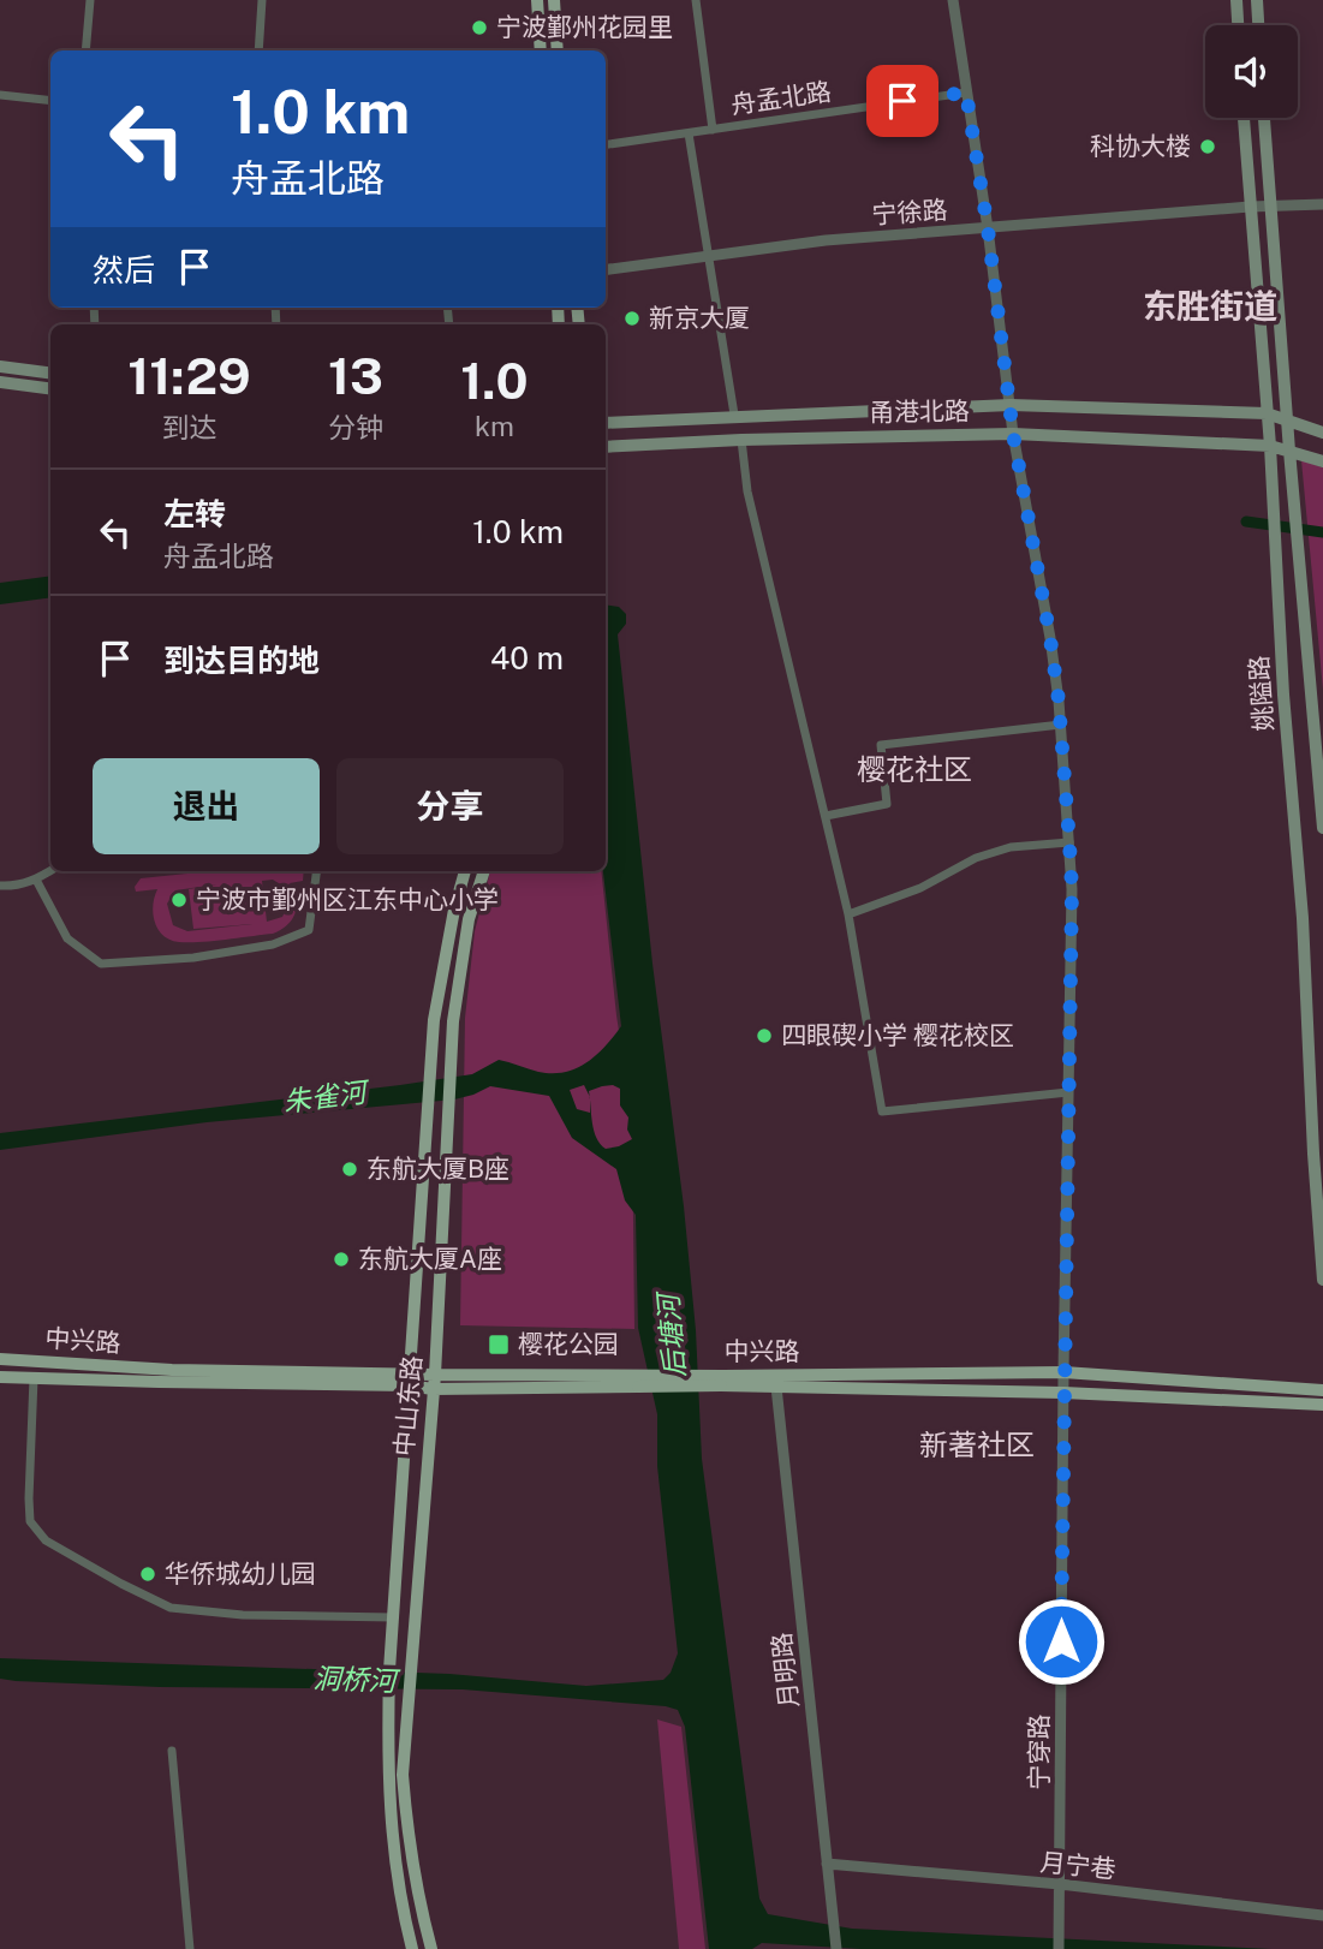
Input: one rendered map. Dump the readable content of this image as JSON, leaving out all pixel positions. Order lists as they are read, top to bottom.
{
  "streets": {
    "main road": [
      "甬港北路",
      "姚隘路",
      "中兴路",
      "中山东路"
    ],
    "street": [
      "舟孟北路",
      "宁徐路",
      "月明路",
      "宁穿路",
      "月宁巷"
    ]
  },
  "crossings": [
    ["舟孟北路", "宁穿路"],
    ["宁徐路", "姚隘路"],
    ["宁徐路", "宁穿路"],
    ["甬港北路", "姚隘路"],
    ["甬港北路", "宁穿路"],
    ["中兴路", "中山东路"],
    ["中兴路", "月明路"],
    ["中兴路", "宁穿路"],
    ["月明路", "月宁巷"],
    ["宁穿路", "月宁巷"]
  ],
  "districts": ["东胜街道", "樱花社区", "新著社区"],
  "water": ["朱雀河", "后塘河", "洞桥河"],
  "places": {
    "other": [
      "宁波鄞州花园里",
      "科协大楼",
      "新京大厦",
      "宁波市鄞州区江东中心小学",
      "四眼碶小学 樱花校区",
      "东航大厦B座",
      "东航大厦A座",
      "华侨城幼儿园"
    ],
    "transit": ["樱花公园"]
  },
  "page": {
    "turn": ["1.0 km", "舟孟北路"],
    "then": "然后",
    "eta": [
      "11:29",
      "到达",
      "13",
      "分钟",
      "1.0",
      "km"
    ],
    "list": [
      {
        "name": "左转",
        "note": "舟孟北路",
        "value": "1.0 km"
      },
      {
        "name": "到达目的地",
        "value": "40 m"
      }
    ],
    "buttons": ["退出", "分享"]
  }
}
